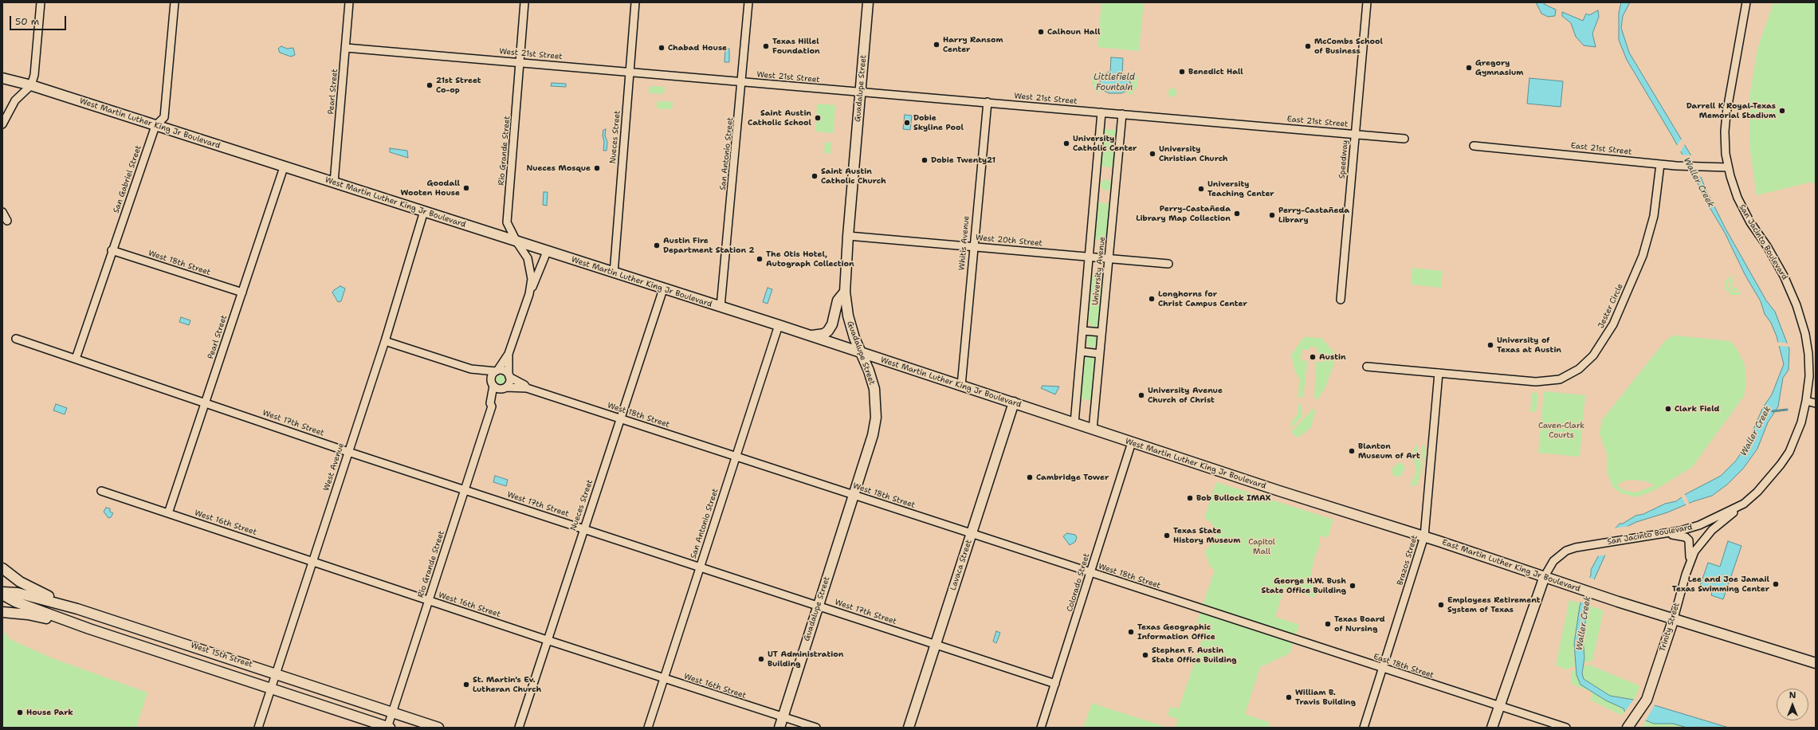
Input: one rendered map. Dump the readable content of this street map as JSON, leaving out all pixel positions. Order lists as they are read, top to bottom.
{
  "streets": {
    "main road": [
      "Guadalupe Street",
      "West Martin Luther King Jr Boulevard",
      "San Jacinto Boulevard",
      "Lavaca Street",
      "East Martin Luther King Jr Boulevard",
      "Trinity Street",
      "West 15th Street"
    ],
    "street": [
      "West 21st Street",
      "Pearl Street",
      "East 21st Street",
      "Nueces Street",
      "Rio Grande Street",
      "San Antonio Street",
      "Speedway",
      "San Gabriel Street",
      "West 20th Street",
      "Whitis Avenue",
      "West 18th Street",
      "University Avenue",
      "Jester Circle",
      "West 17th Street",
      "West Avenue",
      "West 16th Street",
      "Brazos Street",
      "Colorado Street",
      "East 18th Street"
    ]
  },
  "crossings": [
    ["West 21st Street", "Guadalupe Street"],
    ["West 21st Street", "Pearl Street"],
    ["West 21st Street", "East 21st Street"],
    ["West 21st Street", "Nueces Street"],
    ["West 21st Street", "Rio Grande Street"],
    ["West 21st Street", "San Antonio Street"],
    ["West 21st Street", "Whitis Avenue"],
    ["West 21st Street", "University Avenue"],
    ["Guadalupe Street", "West Martin Luther King Jr Boulevard"],
    ["Guadalupe Street", "West 20th Street"],
    ["Guadalupe Street", "West 18th Street"],
    ["Guadalupe Street", "West 17th Street"],
    ["Guadalupe Street", "West 16th Street"],
    ["Pearl Street", "West Martin Luther King Jr Boulevard"],
    ["Pearl Street", "West 18th Street"],
    ["Pearl Street", "West 17th Street"],
    ["Pearl Street", "West 16th Street"],
    ["East 21st Street", "Speedway"],
    ["East 21st Street", "San Jacinto Boulevard"],
    ["East 21st Street", "Jester Circle"],
    ["West Martin Luther King Jr Boulevard", "Nueces Street"],
    ["West Martin Luther King Jr Boulevard", "Rio Grande Street"],
    ["West Martin Luther King Jr Boulevard", "San Antonio Street"],
    ["West Martin Luther King Jr Boulevard", "San Gabriel Street"],
    ["West Martin Luther King Jr Boulevard", "Whitis Avenue"],
    ["West Martin Luther King Jr Boulevard", "University Avenue"],
    ["West Martin Luther King Jr Boulevard", "West Avenue"],
    ["West Martin Luther King Jr Boulevard", "Lavaca Street"],
    ["West Martin Luther King Jr Boulevard", "East Martin Luther King Jr Boulevard"],
    ["West Martin Luther King Jr Boulevard", "Colorado Street"],
    ["Nueces Street", "West 18th Street"],
    ["Nueces Street", "West 17th Street"],
    ["Nueces Street", "West 16th Street"],
    ["Rio Grande Street", "West 18th Street"],
    ["Rio Grande Street", "West 17th Street"],
    ["Rio Grande Street", "West 16th Street"],
    ["Rio Grande Street", "West 15th Street"],
    ["San Antonio Street", "West 18th Street"],
    ["San Antonio Street", "West 17th Street"],
    ["San Antonio Street", "West 16th Street"],
    ["San Gabriel Street", "West 18th Street"],
    ["San Gabriel Street", "West 17th Street"],
    ["West 20th Street", "Whitis Avenue"],
    ["West 20th Street", "University Avenue"],
    ["San Jacinto Boulevard", "East Martin Luther King Jr Boulevard"],
    ["San Jacinto Boulevard", "Trinity Street"],
    ["San Jacinto Boulevard", "East 18th Street"],
    ["West 18th Street", "Lavaca Street"],
    ["West 18th Street", "Colorado Street"],
    ["West 18th Street", "East 18th Street"],
    ["Jester Circle", "Brazos Street"],
    ["West 17th Street", "West Avenue"],
    ["West 17th Street", "Lavaca Street"],
    ["West 17th Street", "Colorado Street"],
    ["West Avenue", "West 16th Street"],
    ["West Avenue", "West 15th Street"],
    ["Brazos Street", "East Martin Luther King Jr Boulevard"],
    ["Brazos Street", "East 18th Street"],
    ["East Martin Luther King Jr Boulevard", "Trinity Street"]
  ],
  "water": ["Littlefield Fountain", "Waller Creek"],
  "parks": ["Caven-Clark Courts", "Capitol Mall"],
  "places": [
    "Calhoun Hall",
    "Harry Ransom Center",
    "Texas Hillel Foundation",
    "McCombs School of Business",
    "Chabad House",
    "Gregory Gymnasium",
    "Benedict Hall",
    "21st Street Co-op",
    "Darrell K Royal-Texas Memorial Stadium",
    "Saint Austin Catholic School",
    "Dobie Skyline Pool",
    "University Catholic Center",
    "University Christian Church",
    "Dobie Twenty21",
    "Nueces Mosque",
    "Saint Austin Catholic Church",
    "Goodall Wooten House",
    "University Teaching Center",
    "Perry-Castañeda Library Map Collection",
    "Perry-Castañeda Library",
    "Austin Fire Department Station 2",
    "The Otis Hotel, Autograph Collection",
    "Longhorns for Christ Campus Center",
    "University of Texas at Austin",
    "Austin",
    "University Avenue Church of Christ",
    "Clark Field",
    "Blanton Museum of Art",
    "Cambridge Tower",
    "Bob Bullock IMAX",
    "Texas State History Museum",
    "Lee and Joe Jamail Texas Swimming Center",
    "George H.W. Bush State Office Building",
    "Employees Retirement System of Texas",
    "Texas Board of Nursing",
    "Texas Geographic Information Office",
    "Stephen F. Austin State Office Building",
    "UT Administration Building",
    "St. Martin's Ev. Lutheran Church",
    "William B. Travis Building",
    "House Park"
  ],
  "scale_bar": "50 m",
  "north": "top"
}
